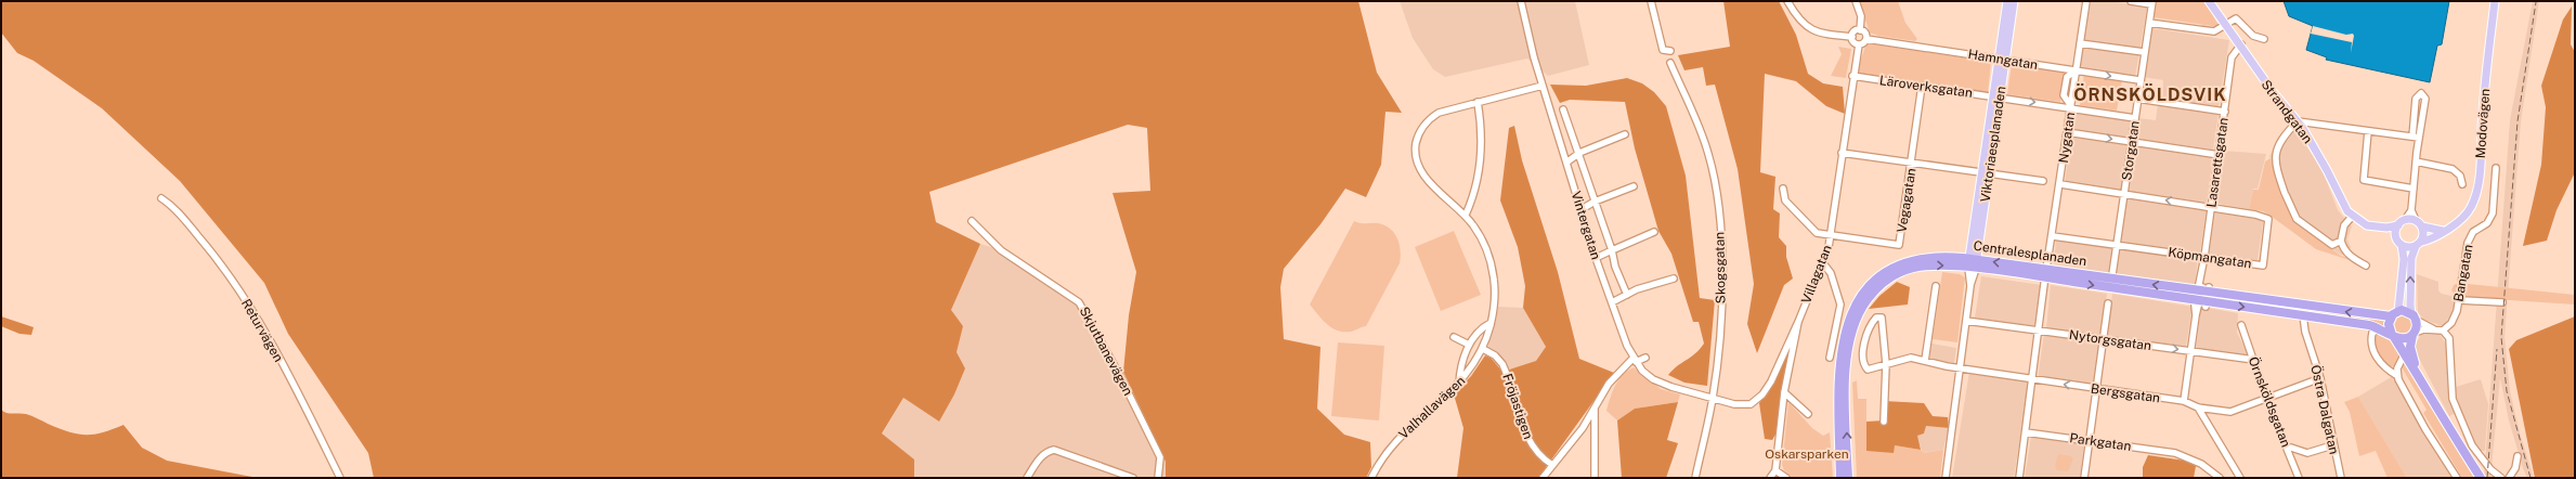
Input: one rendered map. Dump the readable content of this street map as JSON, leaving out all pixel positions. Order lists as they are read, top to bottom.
{
  "streets": {
    "highway": ["Centralesplanaden"],
    "main road": ["Strandgatan", "Modovägen", "Viktoriaesplanaden"],
    "street": [
      "Hamngatan",
      "Läroverksgatan",
      "Nygatan",
      "Storgatan",
      "Lasarettsgatan",
      "Vegagatan",
      "Vintergatan",
      "Köpmangatan",
      "Skogsgatan",
      "Bangatan",
      "Villagatan",
      "Returvägen",
      "Nytorgsgatan",
      "Skjutbanevägen",
      "Bergsgatan",
      "Örnsköldsgatan",
      "Fröjastigen",
      "Valhallavägen",
      "Östra Dalgatan",
      "Parkgatan"
    ]
  },
  "crossings": [
    ["Hamngatan", "Viktoriaesplanaden"],
    ["Hamngatan", "Storgatan"],
    ["Läroverksgatan", "Nygatan"],
    ["Läroverksgatan", "Viktoriaesplanaden"],
    ["Läroverksgatan", "Storgatan"],
    ["Läroverksgatan", "Vegagatan"],
    ["Läroverksgatan", "Villagatan"],
    ["Strandgatan", "Lasarettsgatan"],
    ["Nygatan", "Centralesplanaden"],
    ["Nygatan", "Köpmangatan"],
    ["Nygatan", "Nytorgsgatan"],
    ["Nygatan", "Bergsgatan"],
    ["Nygatan", "Parkgatan"],
    ["Viktoriaesplanaden", "Centralesplanaden"],
    ["Viktoriaesplanaden", "Nytorgsgatan"],
    ["Viktoriaesplanaden", "Bergsgatan"],
    ["Storgatan", "Köpmangatan"],
    ["Lasarettsgatan", "Centralesplanaden"],
    ["Lasarettsgatan", "Köpmangatan"],
    ["Lasarettsgatan", "Nytorgsgatan"],
    ["Lasarettsgatan", "Bergsgatan"],
    ["Vegagatan", "Villagatan"],
    ["Vintergatan", "Skogsgatan"],
    ["Vintergatan", "Villagatan"],
    ["Vintergatan", "Valhallavägen"],
    ["Centralesplanaden", "Östra Dalgatan"],
    ["Nytorgsgatan", "Örnsköldsgatan"],
    ["Bergsgatan", "Örnsköldsgatan"],
    ["Bergsgatan", "Östra Dalgatan"],
    ["Fröjastigen", "Valhallavägen"]
  ],
  "districts": ["ÖRNSKÖLDSVIK"],
  "parks": ["Oskarsparken"]
}
